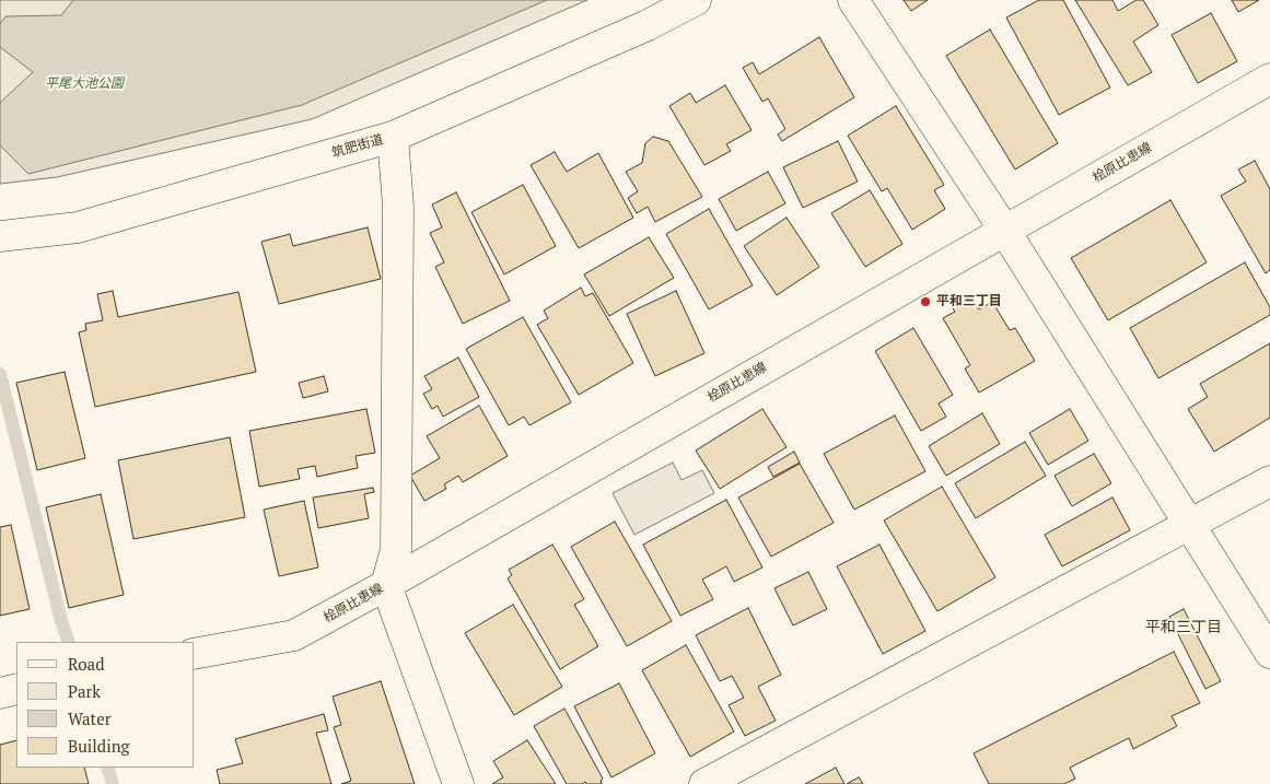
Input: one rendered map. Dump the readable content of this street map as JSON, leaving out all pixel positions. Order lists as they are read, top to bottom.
{
  "streets": {
    "street": ["筑肥街道", "桧原比恵線"]
  },
  "crossings": [
    ["筑肥街道", "桧原比恵線"]
  ],
  "districts": ["平和三丁目"],
  "parks": ["平尾大池公園"],
  "places": ["平和三丁目"],
  "legend": [
    "Road",
    "Park",
    "Water",
    "Building"
  ]
}
